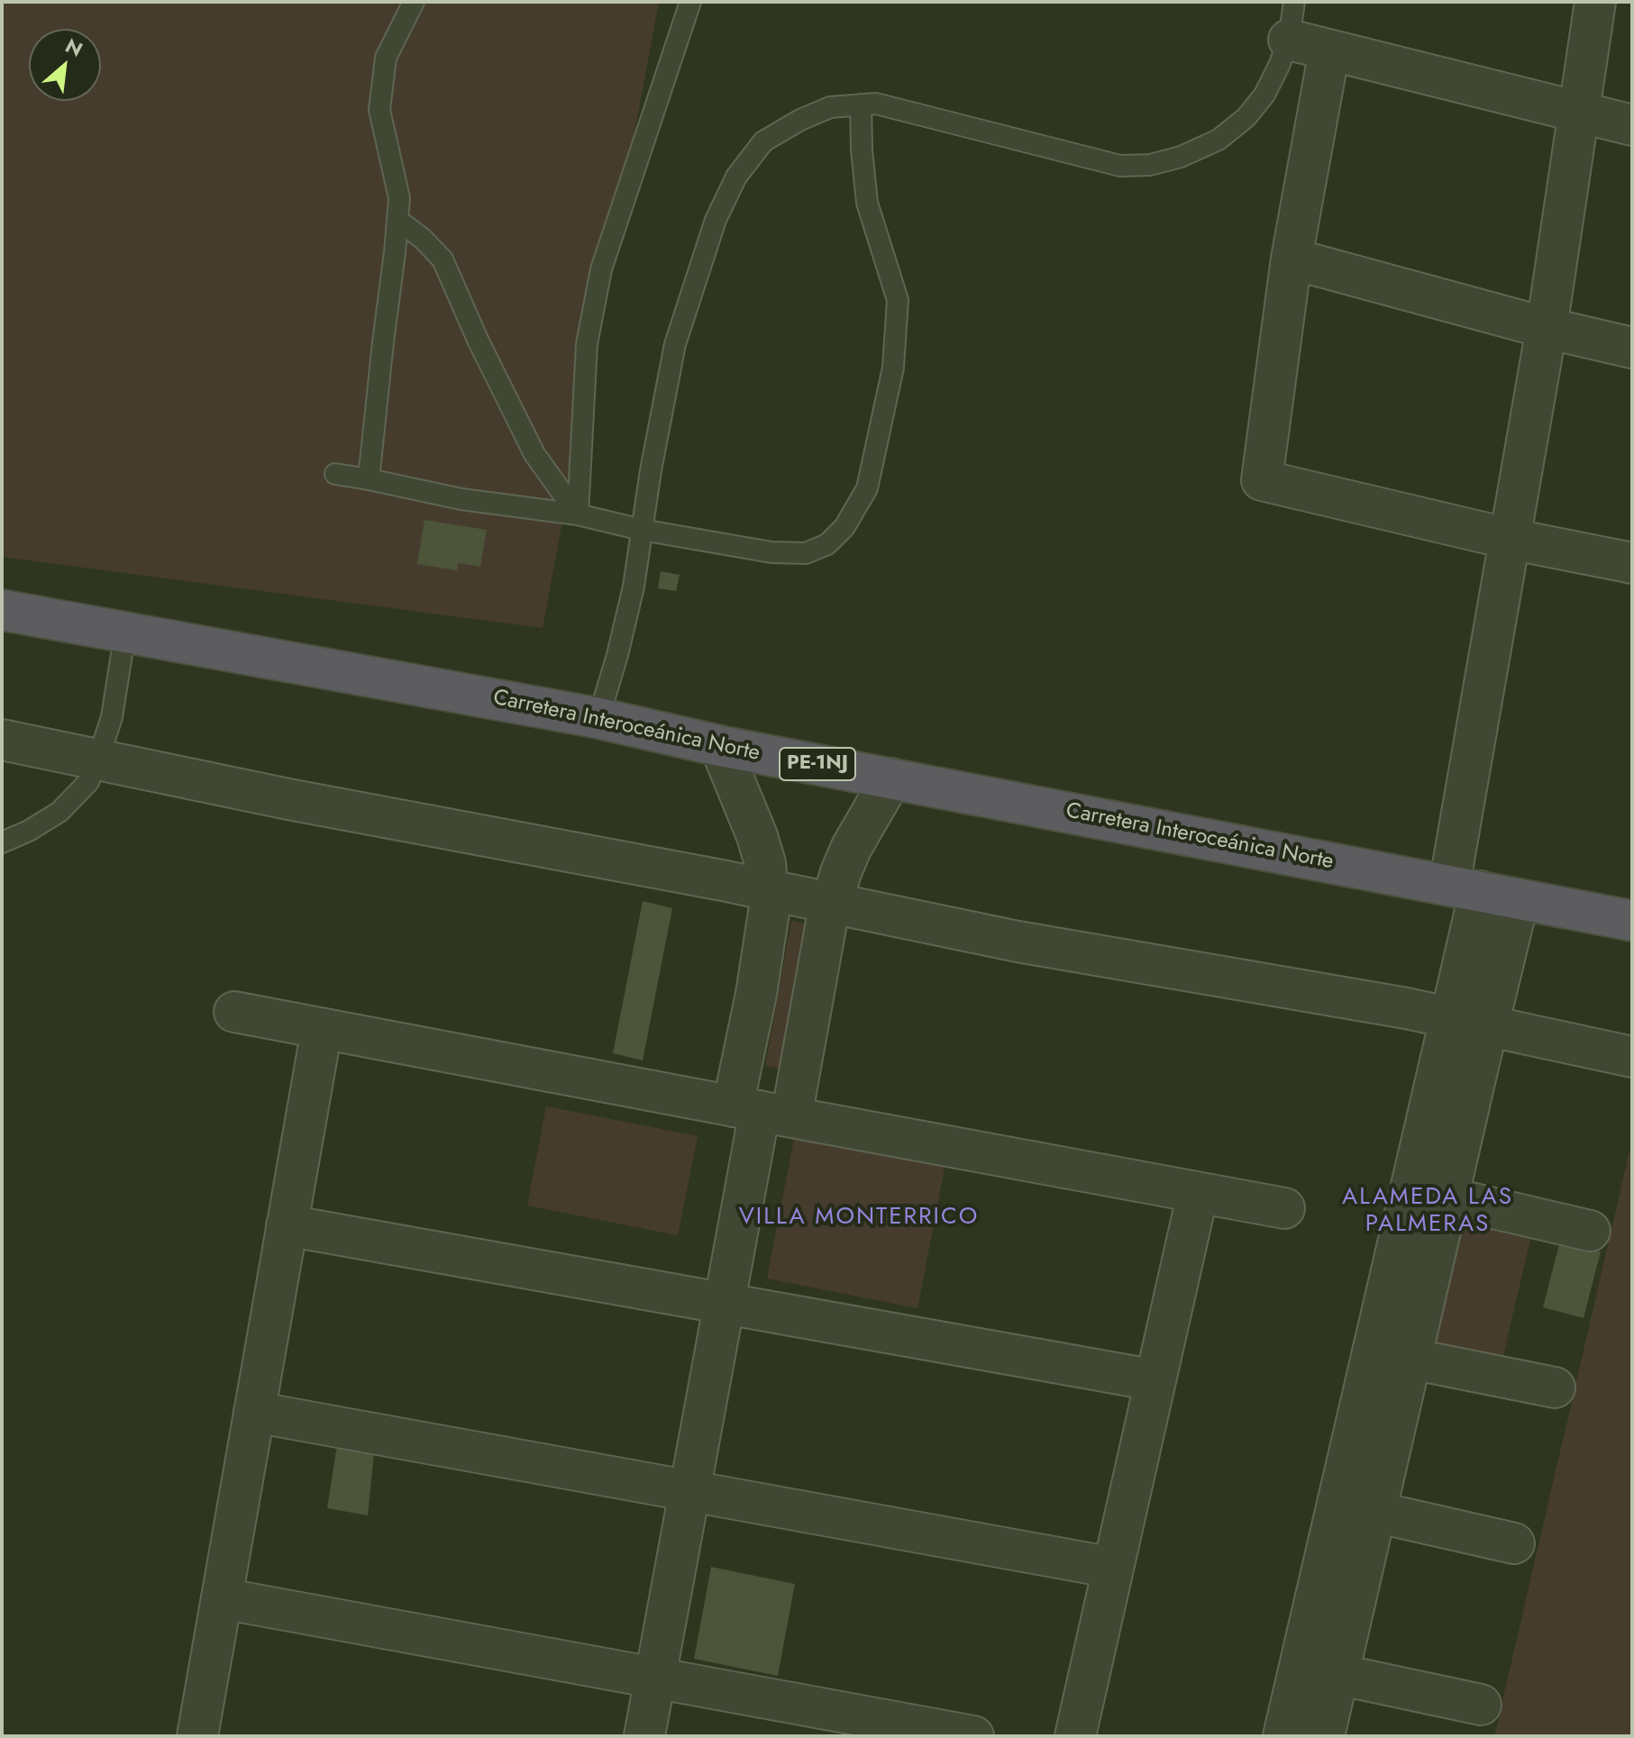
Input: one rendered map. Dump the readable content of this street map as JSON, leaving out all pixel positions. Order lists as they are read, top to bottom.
{
  "streets": {
    "highway": ["Carretera Interoceánica Norte", "PE-1NJ"]
  },
  "districts": ["ALAMEDA LAS PALMERAS", "VILLA MONTERRICO"],
  "north": "top right"
}
